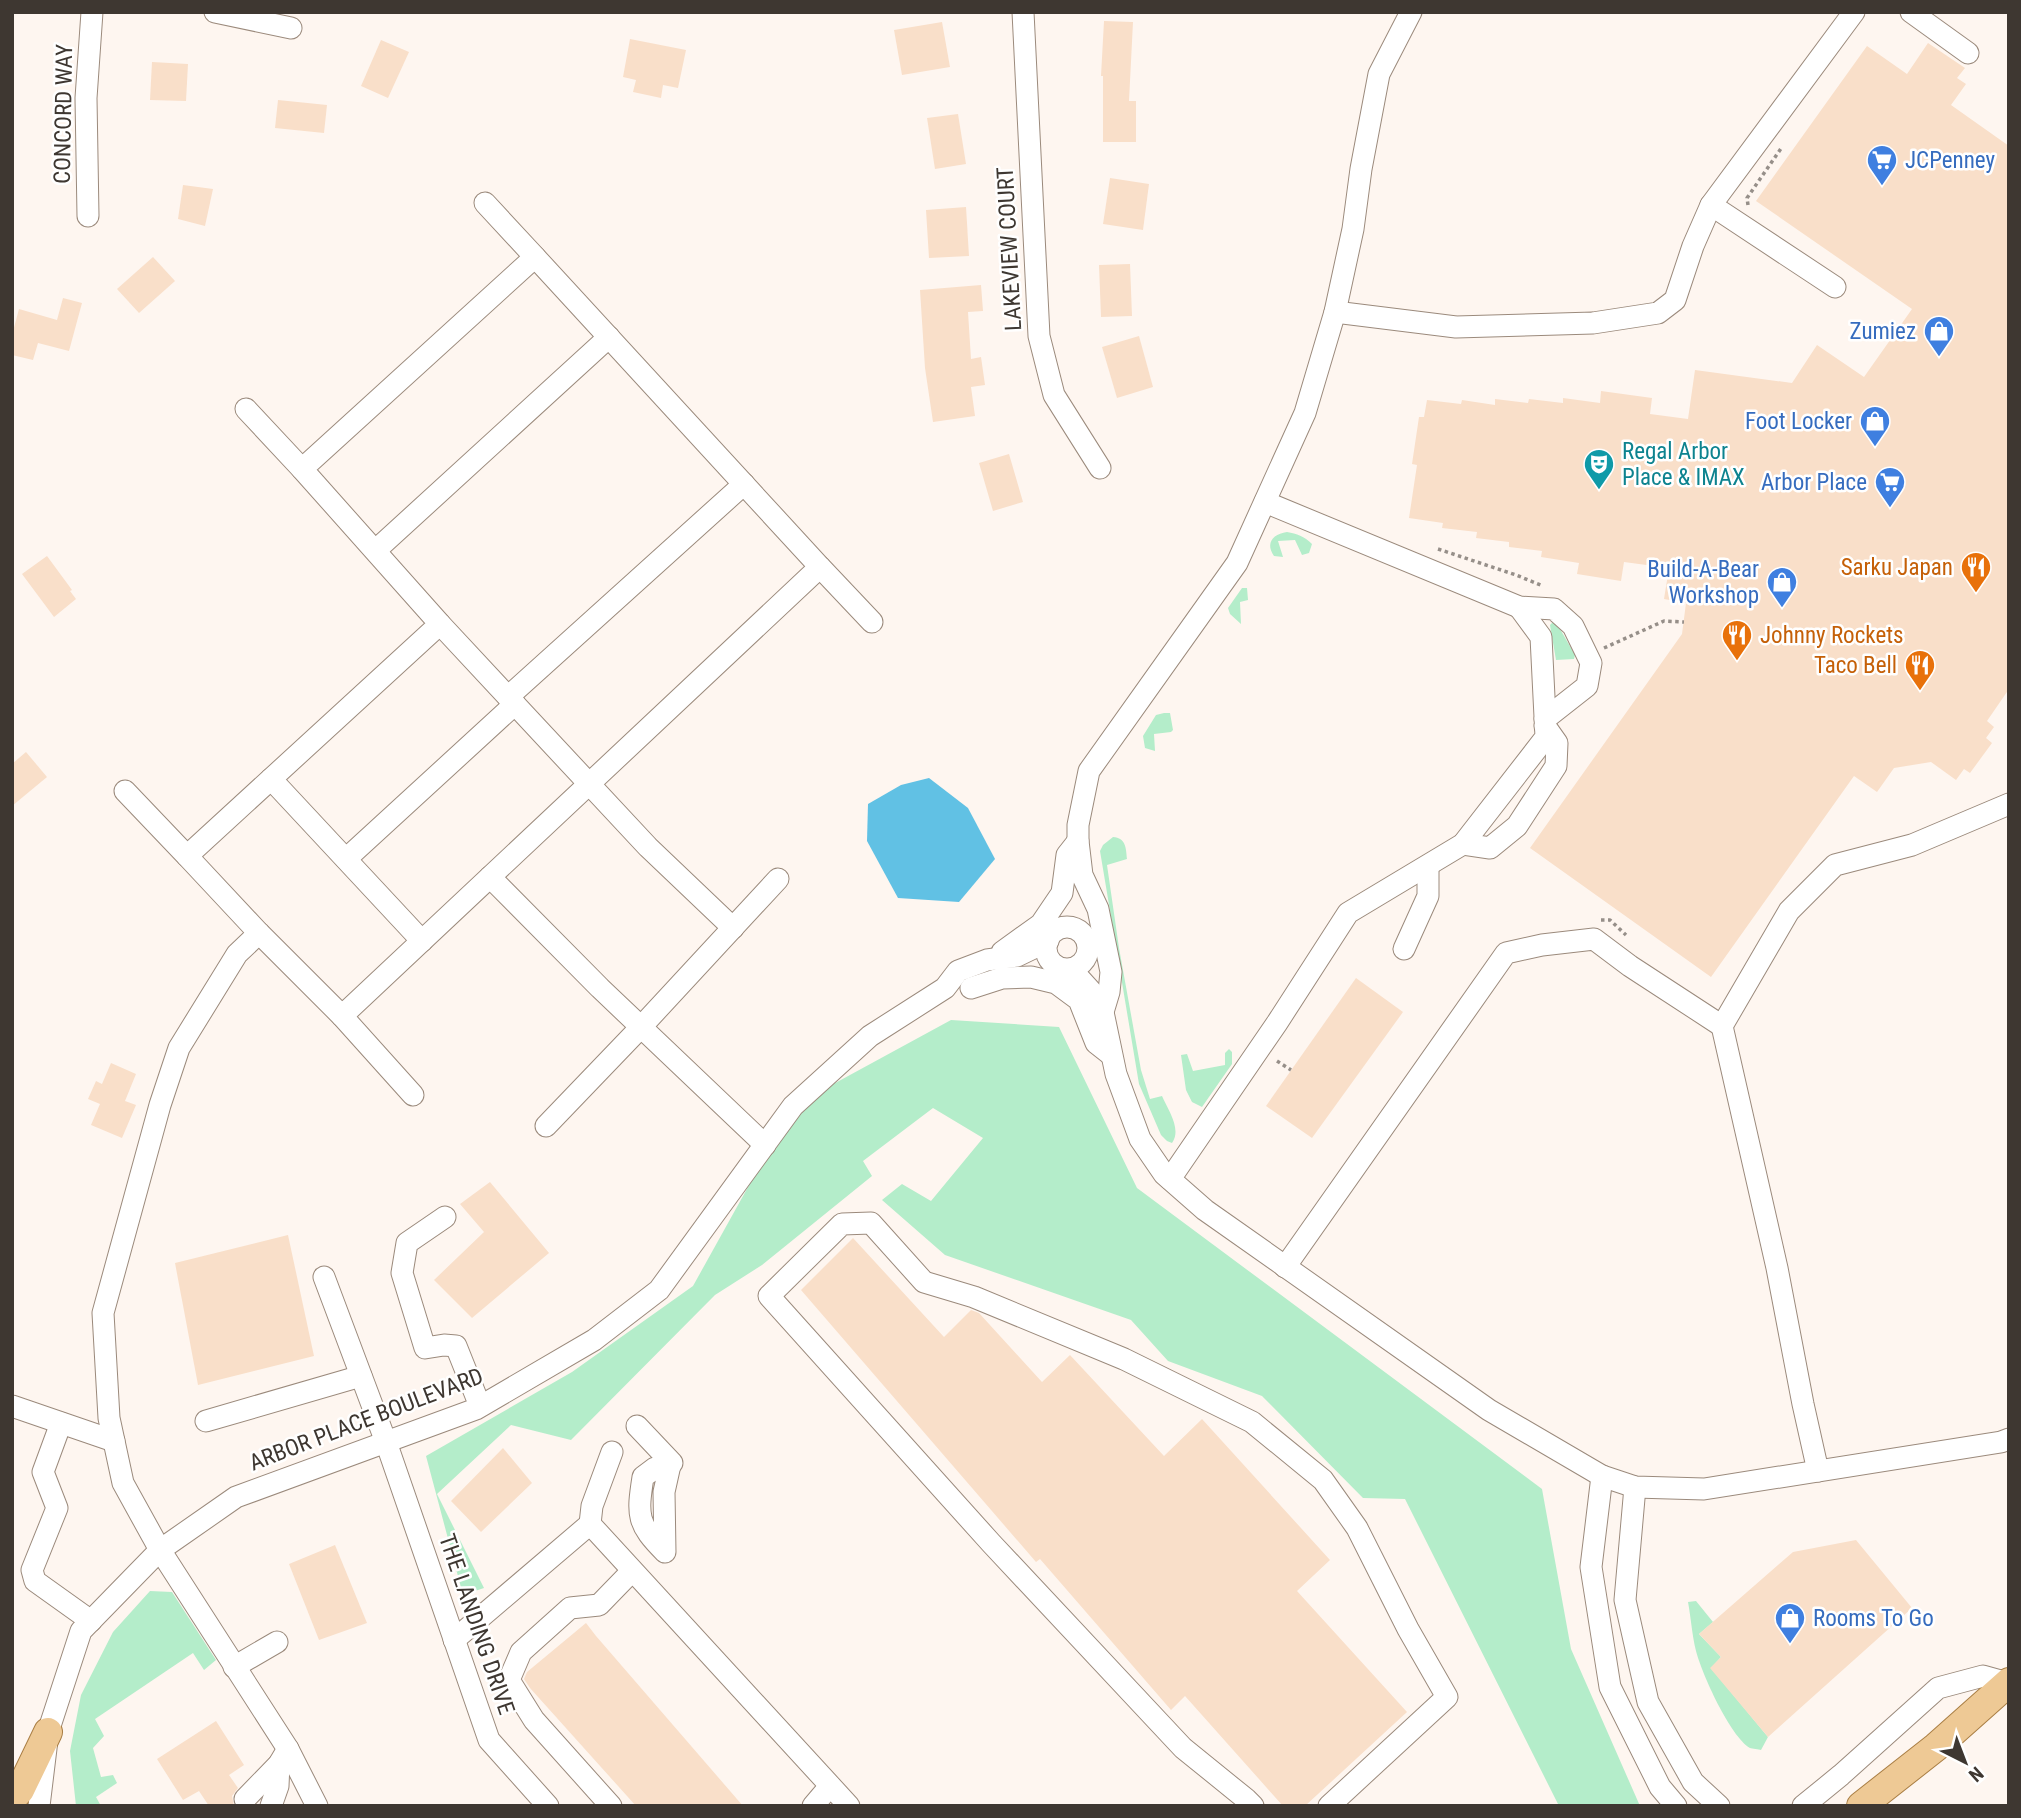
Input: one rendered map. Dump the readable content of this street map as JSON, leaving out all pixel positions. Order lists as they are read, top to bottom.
{
  "streets": {
    "street": [
      "CONCORD WAY",
      "LAKEVIEW COURT",
      "ARBOR PLACE BOULEVARD",
      "THE LANDING DRIVE"
    ]
  },
  "crossings": [
    ["ARBOR PLACE BOULEVARD", "THE LANDING DRIVE"]
  ],
  "places": {
    "supermarket": ["JCPenney", "Arbor Place"],
    "shop": [
      "Zumiez",
      "Foot Locker",
      "Build-A-Bear Workshop",
      "Rooms To Go"
    ],
    "theatre": ["Regal Arbor Place & IMAX"],
    "restaurant": ["Sarku Japan", "Johnny Rockets", "Taco Bell"]
  },
  "north": "bottom right"
}
